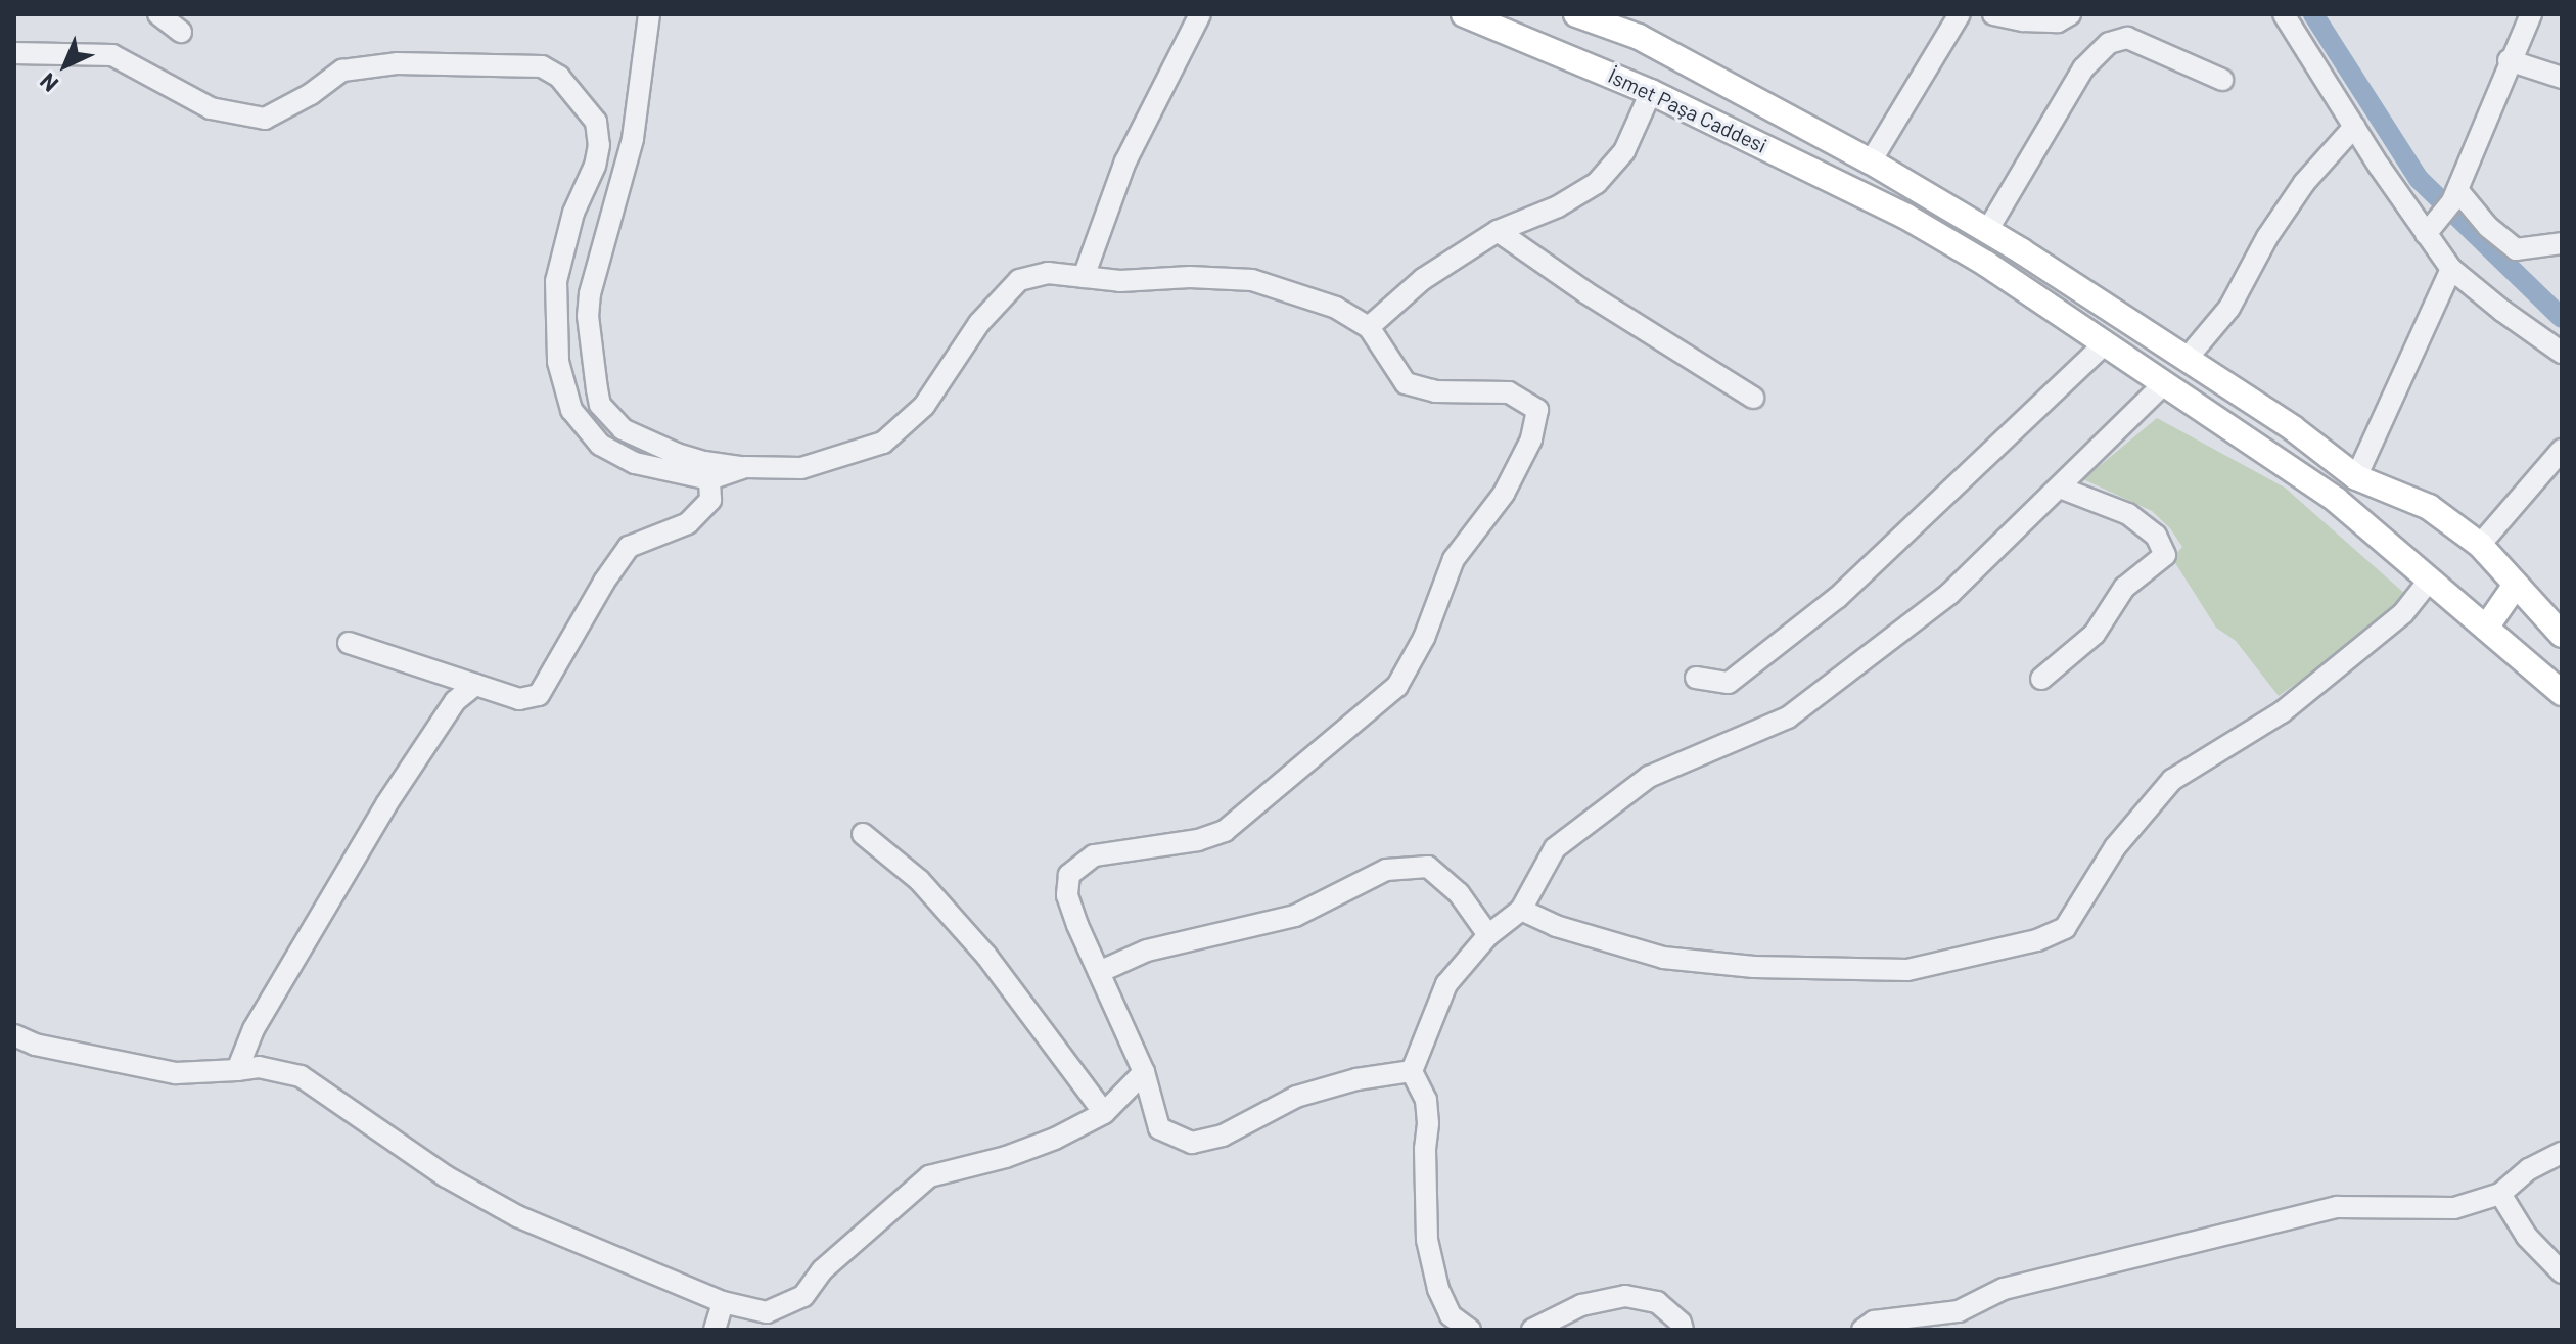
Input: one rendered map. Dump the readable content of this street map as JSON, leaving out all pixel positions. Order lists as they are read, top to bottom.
{
  "streets": {
    "main road": ["İsmet Paşa Caddesi"]
  },
  "north": "bottom left"
}
